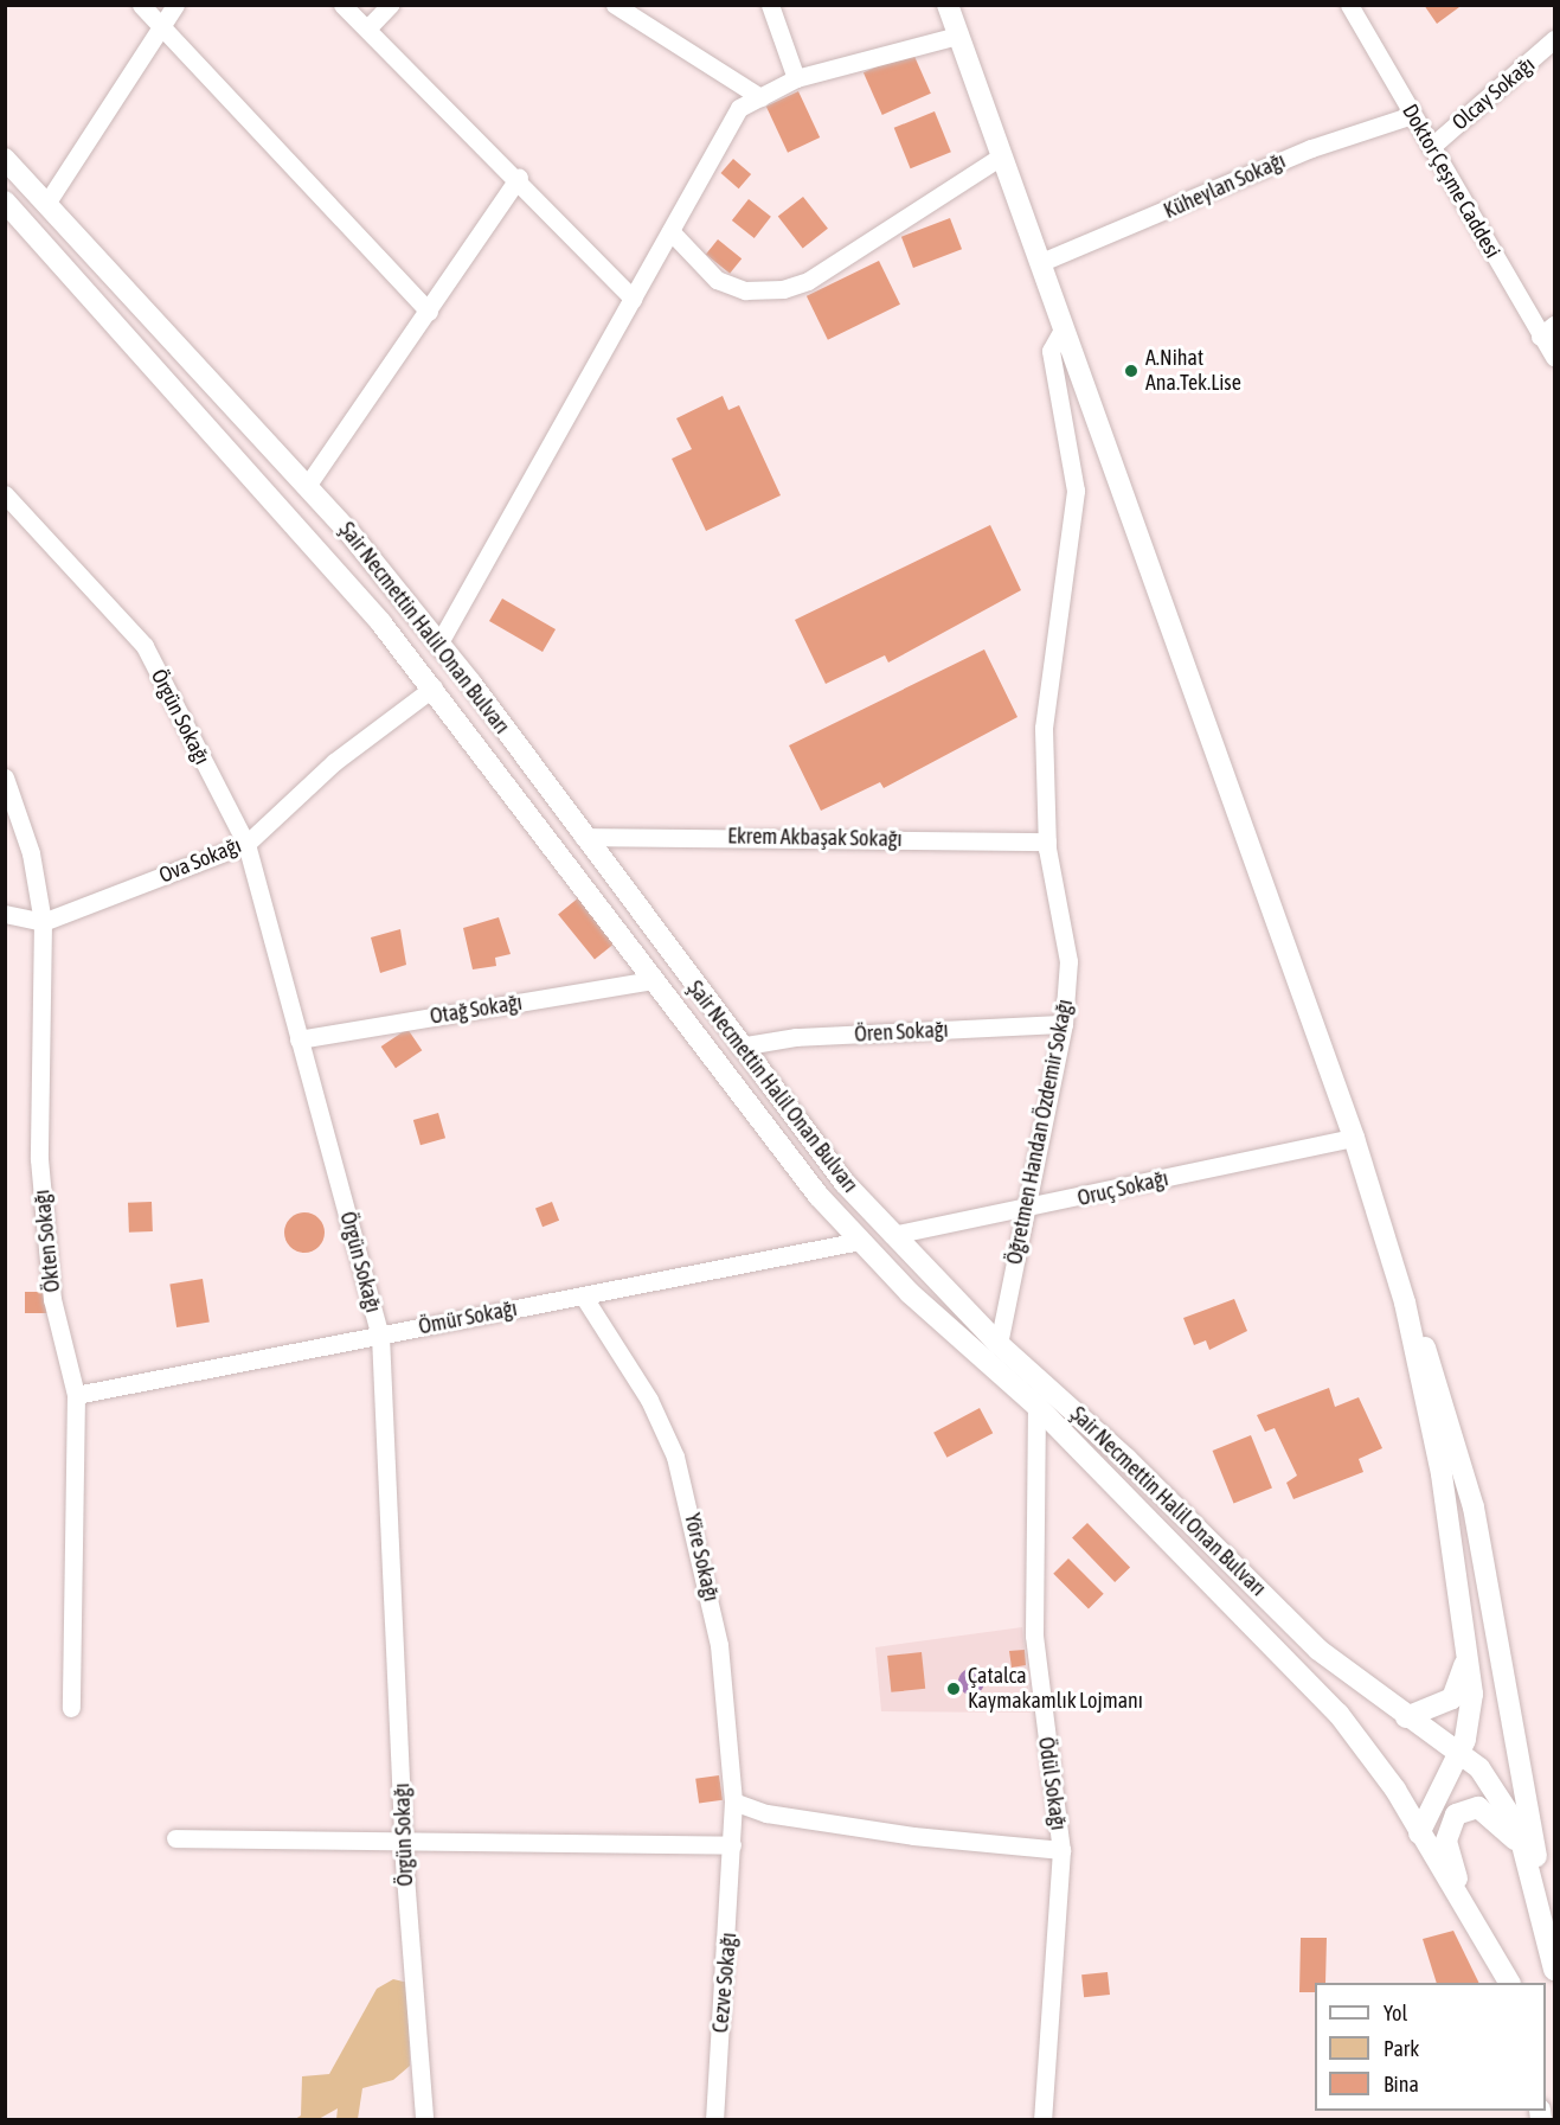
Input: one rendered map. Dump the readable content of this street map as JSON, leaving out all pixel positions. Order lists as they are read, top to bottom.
{
  "streets": {
    "main road": ["Şair Necmettin Halil Onan Bulvarı"],
    "street": [
      "Olcay Sokağı",
      "Doktor Çeşme Caddesi",
      "Küheylan Sokağı",
      "Örgün Sokağı",
      "Ekrem Akbaşak Sokağı",
      "Ova Sokağı",
      "Otağ Sokağı",
      "Ören Sokağı",
      "Öğretmen Handan Özdemir Sokağı",
      "Oruç Sokağı",
      "Ökten Sokağı",
      "Ömür Sokağı",
      "Yöre Sokağı",
      "Ödül Sokağı",
      "Cezve Sokağı"
    ]
  },
  "crossings": [
    ["Olcay Sokağı", "Doktor Çeşme Caddesi"],
    ["Doktor Çeşme Caddesi", "Küheylan Sokağı"],
    ["Şair Necmettin Halil Onan Bulvarı", "Ekrem Akbaşak Sokağı"],
    ["Şair Necmettin Halil Onan Bulvarı", "Ova Sokağı"],
    ["Şair Necmettin Halil Onan Bulvarı", "Otağ Sokağı"],
    ["Şair Necmettin Halil Onan Bulvarı", "Ören Sokağı"],
    ["Şair Necmettin Halil Onan Bulvarı", "Öğretmen Handan Özdemir Sokağı"],
    ["Şair Necmettin Halil Onan Bulvarı", "Oruç Sokağı"],
    ["Şair Necmettin Halil Onan Bulvarı", "Ömür Sokağı"],
    ["Şair Necmettin Halil Onan Bulvarı", "Ödül Sokağı"],
    ["Örgün Sokağı", "Ova Sokağı"],
    ["Örgün Sokağı", "Otağ Sokağı"],
    ["Örgün Sokağı", "Ömür Sokağı"],
    ["Ekrem Akbaşak Sokağı", "Öğretmen Handan Özdemir Sokağı"],
    ["Ova Sokağı", "Ökten Sokağı"],
    ["Ören Sokağı", "Öğretmen Handan Özdemir Sokağı"],
    ["Öğretmen Handan Özdemir Sokağı", "Oruç Sokağı"],
    ["Ökten Sokağı", "Ömür Sokağı"],
    ["Ömür Sokağı", "Yöre Sokağı"],
    ["Yöre Sokağı", "Cezve Sokağı"]
  ],
  "places": ["A.Nihat Ana.Tek.Lise", "Çatalca Kaymakamlık Lojmanı"],
  "legend": ["Yol", "Park", "Bina"]
}
